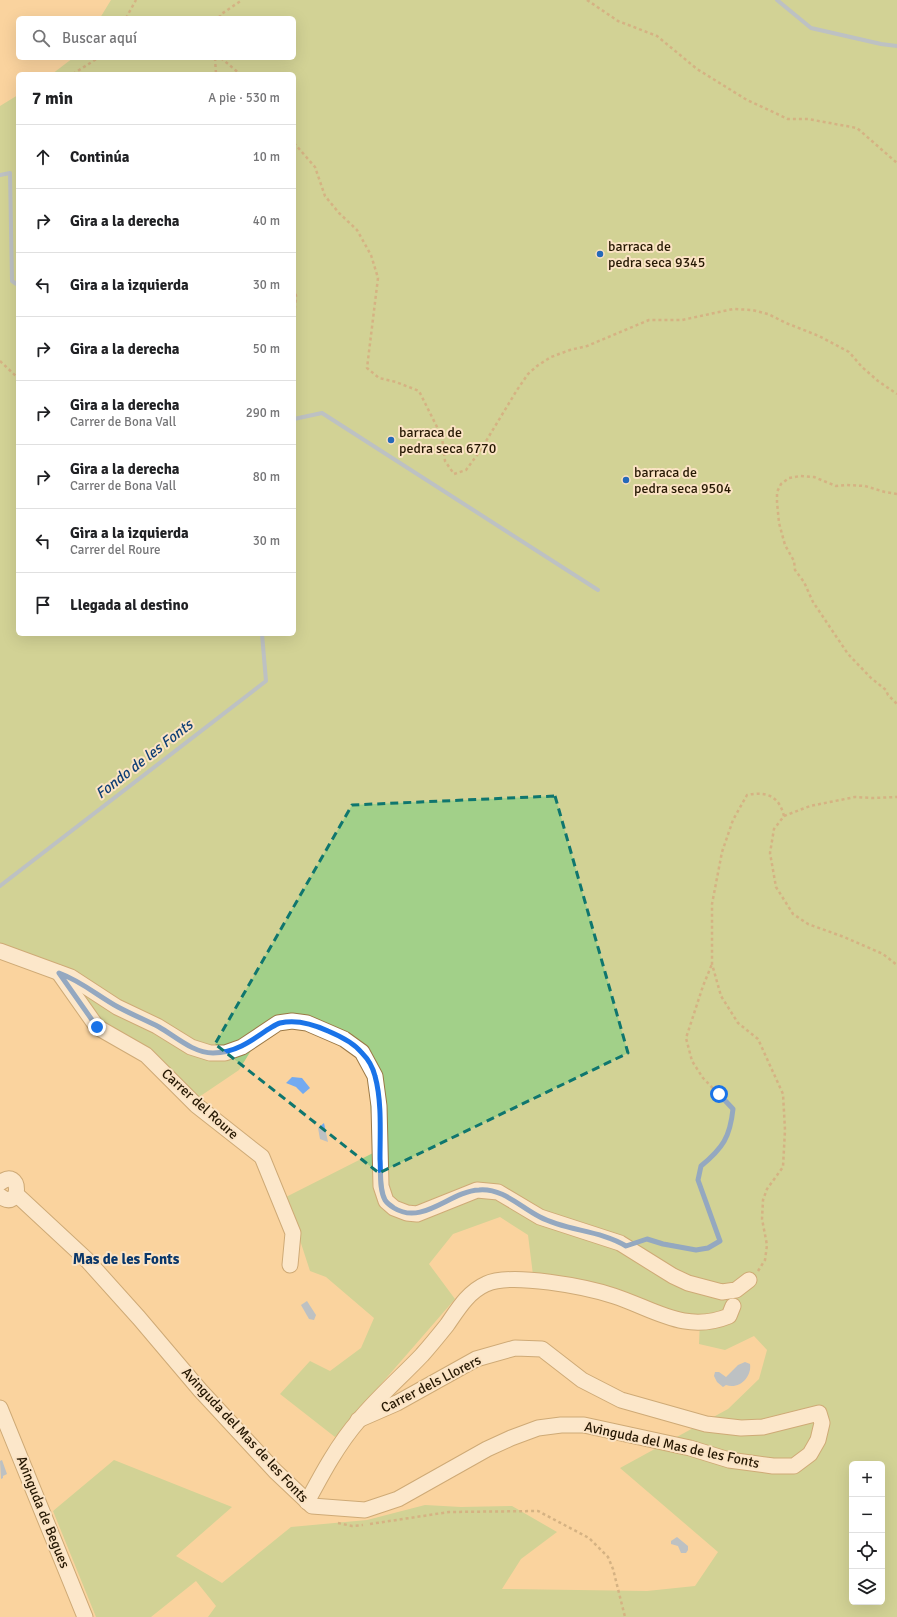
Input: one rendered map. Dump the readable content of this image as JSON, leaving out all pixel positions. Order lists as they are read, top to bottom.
{
  "streets": {
    "street": [
      "Carrer del Roure",
      "Carrer dels Llorers",
      "Avinguda del Mas de les Fonts",
      "Avinguda de Begues"
    ]
  },
  "crossings": [
    ["Carrer dels Llorers", "Avinguda del Mas de les Fonts"]
  ],
  "districts": ["Mas de les Fonts"],
  "water": ["Fondo de les Fonts"],
  "places": ["barraca de pedra seca 9345", "barraca de pedra seca 6770", "barraca de pedra seca 9504"],
  "page": {
    "search": "Buscar aquí",
    "heading": ["7 min", "A pie · 530 m"],
    "list": [
      ["Continúa", "10 m"],
      ["Gira a la derecha", "40 m"],
      ["Gira a la izquierda", "30 m"],
      ["Gira a la derecha", "50 m"],
      ["Gira a la derecha", "Carrer de Bona Vall", "290 m"],
      ["Gira a la derecha", "Carrer de Bona Vall", "80 m"],
      ["Gira a la izquierda", "Carrer del Roure", "30 m"],
      "Llegada al destino"
    ],
    "map_buttons": ["+", "−"]
  }
}
